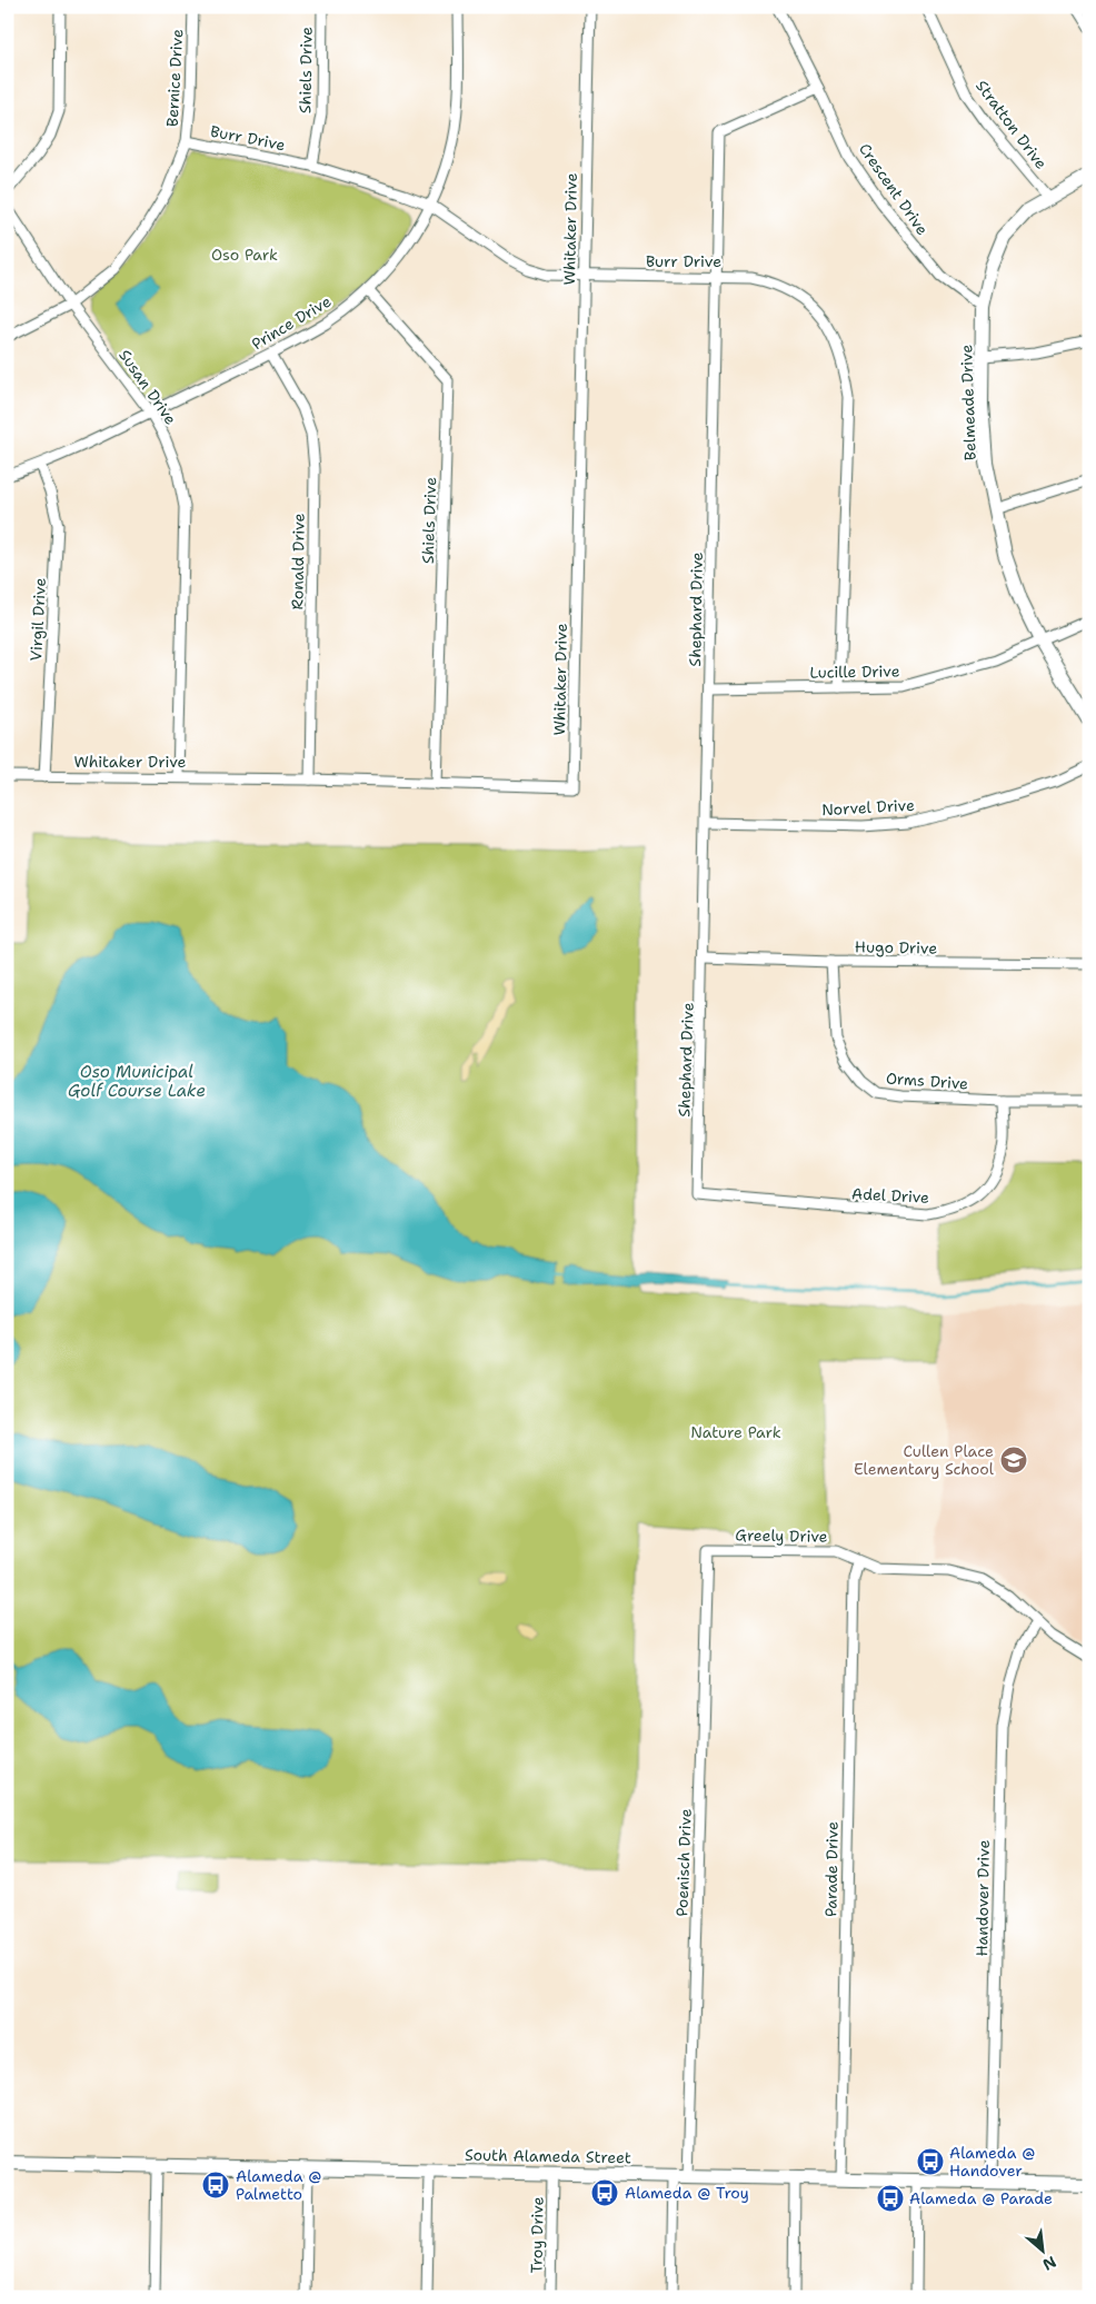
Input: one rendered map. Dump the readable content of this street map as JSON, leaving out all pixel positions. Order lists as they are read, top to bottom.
{
  "streets": {
    "main road": ["Belmeade Drive", "South Alameda Street"],
    "street": [
      "Shiels Drive",
      "Bernice Drive",
      "Stratton Drive",
      "Burr Drive",
      "Crescent Drive",
      "Whitaker Drive",
      "Prince Drive",
      "Susan Drive",
      "Ronald Drive",
      "Shephard Drive",
      "Virgil Drive",
      "Lucille Drive",
      "Norvel Drive",
      "Hugo Drive",
      "Orms Drive",
      "Adel Drive",
      "Greely Drive",
      "Poenisch Drive",
      "Parade Drive",
      "Handover Drive",
      "Troy Drive"
    ]
  },
  "crossings": [
    ["Shiels Drive", "Burr Drive"],
    ["Shiels Drive", "Whitaker Drive"],
    ["Shiels Drive", "Prince Drive"],
    ["Bernice Drive", "Burr Drive"],
    ["Bernice Drive", "Susan Drive"],
    ["Stratton Drive", "Belmeade Drive"],
    ["Burr Drive", "Whitaker Drive"],
    ["Burr Drive", "Prince Drive"],
    ["Burr Drive", "Shephard Drive"],
    ["Burr Drive", "Lucille Drive"],
    ["Crescent Drive", "Belmeade Drive"],
    ["Crescent Drive", "Shephard Drive"],
    ["Whitaker Drive", "Susan Drive"],
    ["Whitaker Drive", "Ronald Drive"],
    ["Whitaker Drive", "Virgil Drive"],
    ["Prince Drive", "Susan Drive"],
    ["Prince Drive", "Ronald Drive"],
    ["Prince Drive", "Virgil Drive"],
    ["Belmeade Drive", "Lucille Drive"],
    ["Shephard Drive", "Lucille Drive"],
    ["Shephard Drive", "Norvel Drive"],
    ["Shephard Drive", "Hugo Drive"],
    ["Shephard Drive", "Adel Drive"],
    ["Hugo Drive", "Orms Drive"],
    ["Orms Drive", "Adel Drive"],
    ["Greely Drive", "Poenisch Drive"],
    ["Greely Drive", "Parade Drive"],
    ["Greely Drive", "Handover Drive"],
    ["Poenisch Drive", "South Alameda Street"],
    ["Parade Drive", "South Alameda Street"],
    ["Handover Drive", "South Alameda Street"],
    ["South Alameda Street", "Troy Drive"]
  ],
  "water": ["Oso Municipal Golf Course Lake"],
  "parks": ["Oso Park", "Nature Park"],
  "places": {
    "school or university": ["Cullen Place Elementary School"],
    "bus stop": [
      "Alameda @ Handover",
      "Alameda @ Palmetto",
      "Alameda @ Troy",
      "Alameda @ Parade"
    ]
  },
  "north": "bottom right"
}
